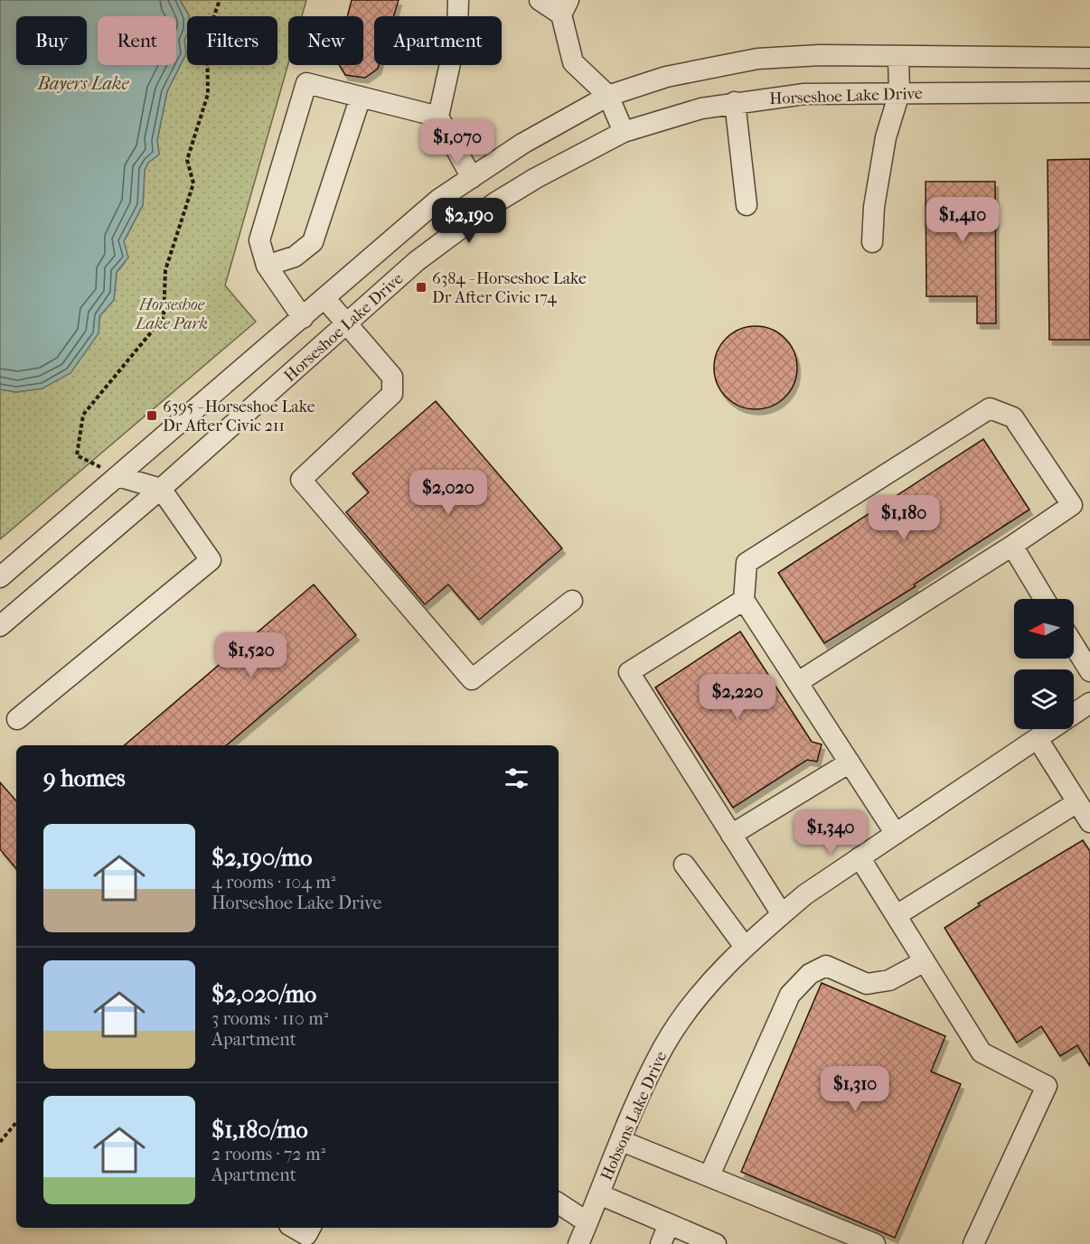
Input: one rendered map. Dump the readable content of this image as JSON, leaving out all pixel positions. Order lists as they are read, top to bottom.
{
  "streets": {
    "street": ["Horseshoe Lake Drive", "Hobsons Lake Drive"]
  },
  "water": ["Bayers Lake"],
  "parks": ["Horseshoe Lake Park"],
  "places": {
    "transit": ["6384 - Horseshoe Lake Dr After Civic 174", "6395 - Horseshoe Lake Dr After Civic 211"]
  },
  "north": "left",
  "page": {
    "chip": [
      "Buy",
      "Rent",
      "Filters",
      "New",
      "Apartment"
    ],
    "price": [
      "$1,070",
      "$1,410",
      "$2,190",
      "$2,020",
      "$1,180",
      "$1,520",
      "$2,220",
      "$1,340",
      "$1,310"
    ],
    "heading": "9 homes",
    "list": [
      {
        "name": "$2,190/mo",
        "note": "4 rooms · 104 m² · Horseshoe Lake Drive"
      },
      {
        "name": "$2,020/mo",
        "note": "3 rooms · 110 m² · Apartment"
      },
      {
        "name": "$1,180/mo",
        "note": "2 rooms · 72 m² · Apartment"
      }
    ]
  }
}
